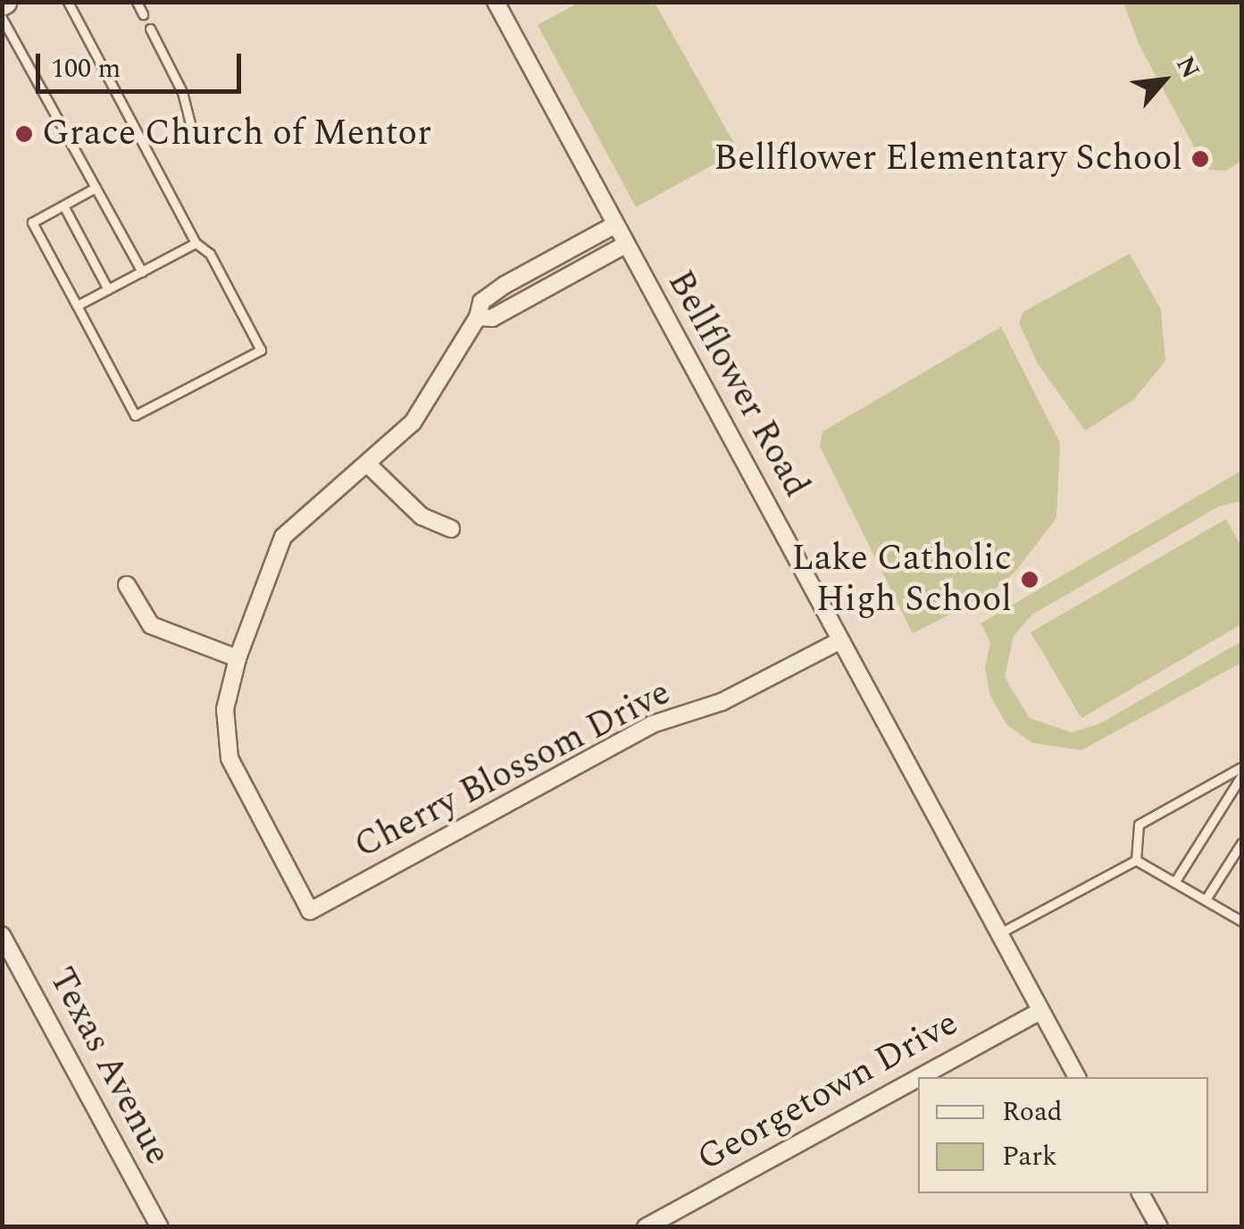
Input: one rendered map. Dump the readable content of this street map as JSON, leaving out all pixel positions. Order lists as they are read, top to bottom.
{
  "streets": {
    "street": [
      "Bellflower Road",
      "Cherry Blossom Drive",
      "Texas Avenue",
      "Georgetown Drive"
    ]
  },
  "crossings": [
    ["Bellflower Road", "Cherry Blossom Drive"],
    ["Bellflower Road", "Georgetown Drive"]
  ],
  "places": ["Grace Church of Mentor", "Bellflower Elementary School", "Lake Catholic High School"],
  "legend": ["Road", "Park"],
  "scale_bar": "100 m",
  "north": "top right"
}
